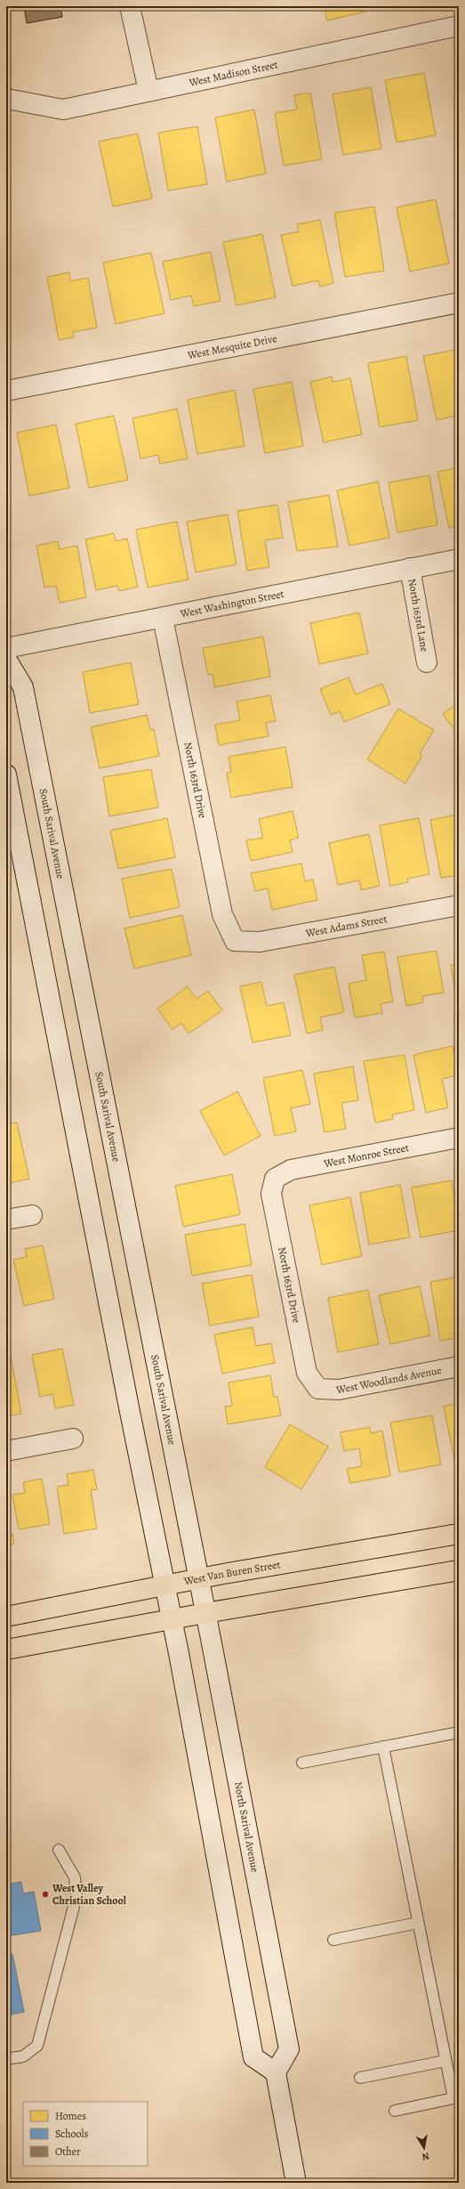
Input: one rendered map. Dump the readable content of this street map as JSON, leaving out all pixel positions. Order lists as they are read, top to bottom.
{
  "streets": {
    "main road": [
      "West Madison Street",
      "West Mesquite Drive",
      "West Washington Street",
      "North 163rd Lane",
      "North 163rd Drive",
      "South Sarival Avenue",
      "West Adams Street",
      "West Monroe Street",
      "West Woodlands Avenue",
      "West Van Buren Street",
      "North Sarival Avenue"
    ]
  },
  "crossings": [
    ["West Washington Street", "North 163rd Lane"],
    ["West Washington Street", "North 163rd Drive"],
    ["North 163rd Drive", "West Adams Street"],
    ["North 163rd Drive", "West Monroe Street"],
    ["North 163rd Drive", "West Woodlands Avenue"],
    ["South Sarival Avenue", "West Van Buren Street"],
    ["South Sarival Avenue", "North Sarival Avenue"],
    ["West Van Buren Street", "North Sarival Avenue"]
  ],
  "places": ["West Valley Christian School"],
  "legend": ["Homes", "Schools", "Other"],
  "north": "bottom"
}
